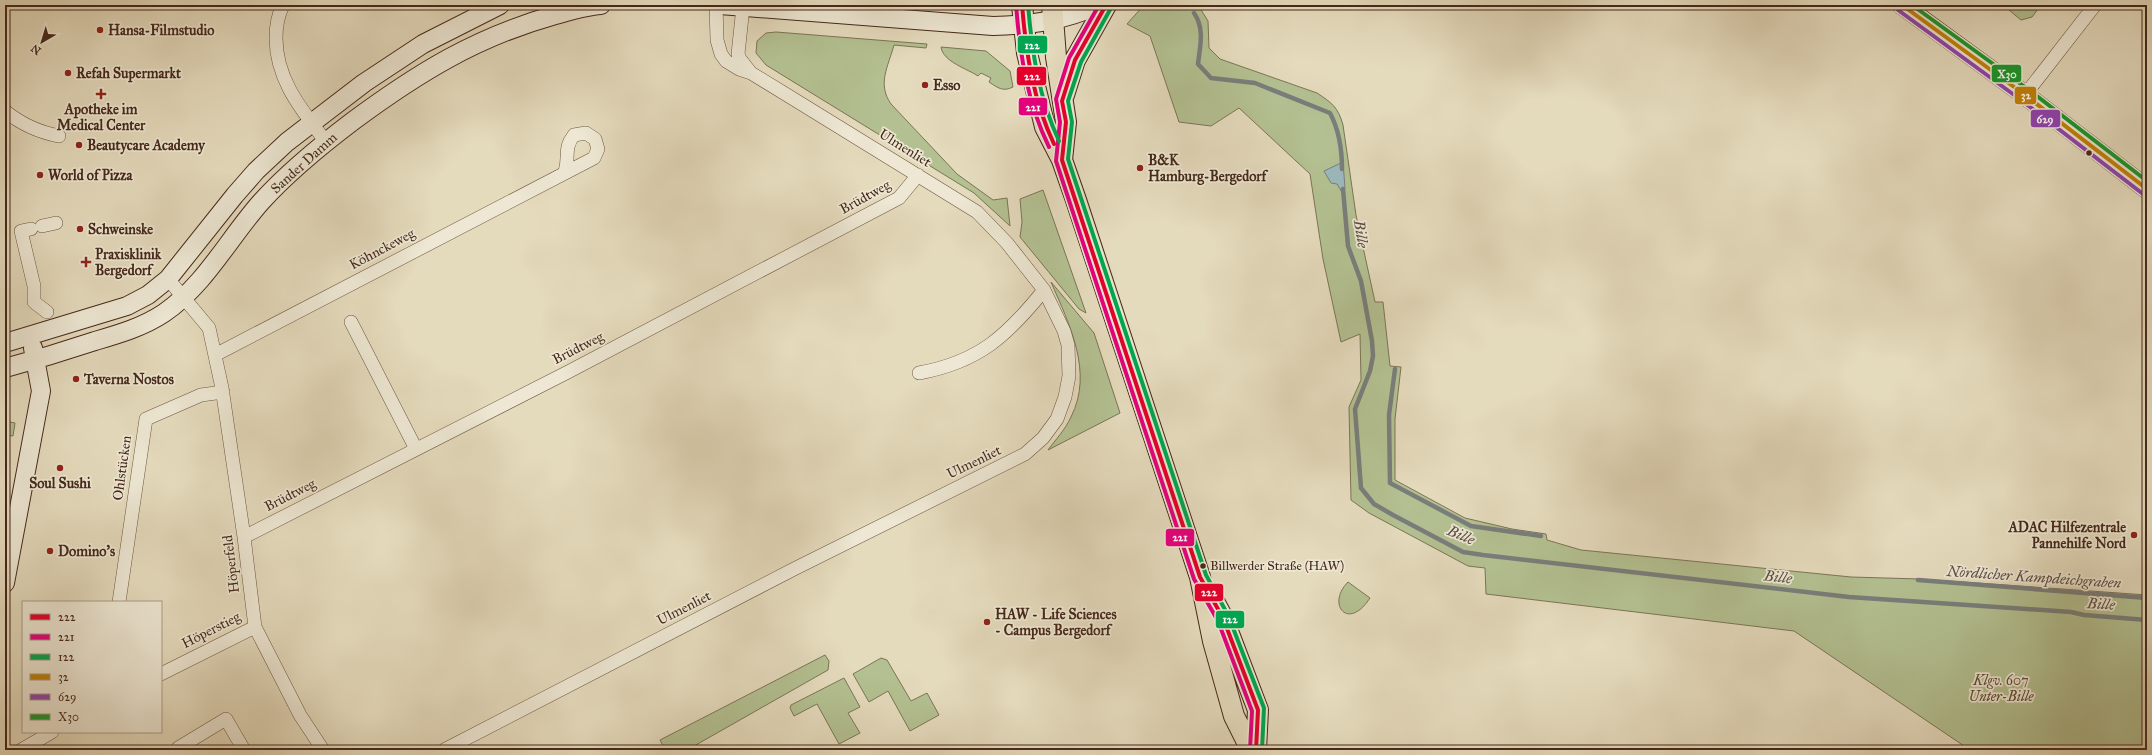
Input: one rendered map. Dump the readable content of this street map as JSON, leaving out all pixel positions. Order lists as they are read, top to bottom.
{
  "streets": {
    "main road": ["Sander Damm"],
    "street": [
      "Ulmenliet",
      "Brüdtweg",
      "Köhnckeweg",
      "Ohlstücken",
      "Höperfeld",
      "Höperstieg"
    ]
  },
  "crossings": [
    ["Ulmenliet", "Brüdtweg"],
    ["Sander Damm", "Höperfeld"],
    ["Brüdtweg", "Höperfeld"],
    ["Köhnckeweg", "Höperfeld"],
    ["Ohlstücken", "Höperfeld"],
    ["Höperfeld", "Höperstieg"]
  ],
  "water": ["Bille", "Nördlicher Kampdeichgraben"],
  "parks": ["Klgv. 607 Unter-Bille"],
  "places": {
    "other": [
      "Hansa-Filmstudio",
      "Refah Supermarkt",
      "Esso",
      "Beautycare Academy",
      "B&K Hamburg-Bergedorf",
      "World of Pizza",
      "Schweinske",
      "Taverna Nostos",
      "Soul Sushi",
      "ADAC Hilfezentrale Pannehilfe Nord",
      "Domino's",
      "Billwerder Straße (HAW)",
      "HAW - Life Sciences - Campus Bergedorf"
    ],
    "health": ["Apotheke im Medical Center", "Praxisklinik Bergedorf"]
  },
  "lines": [
    "transit line 222",
    "transit line 221",
    "transit line 122",
    "transit line 32",
    "transit line X30",
    "transit line 629"
  ],
  "legend": [
    "222",
    "221",
    "122",
    "32",
    "629",
    "X30"
  ],
  "north": "bottom left"
}
